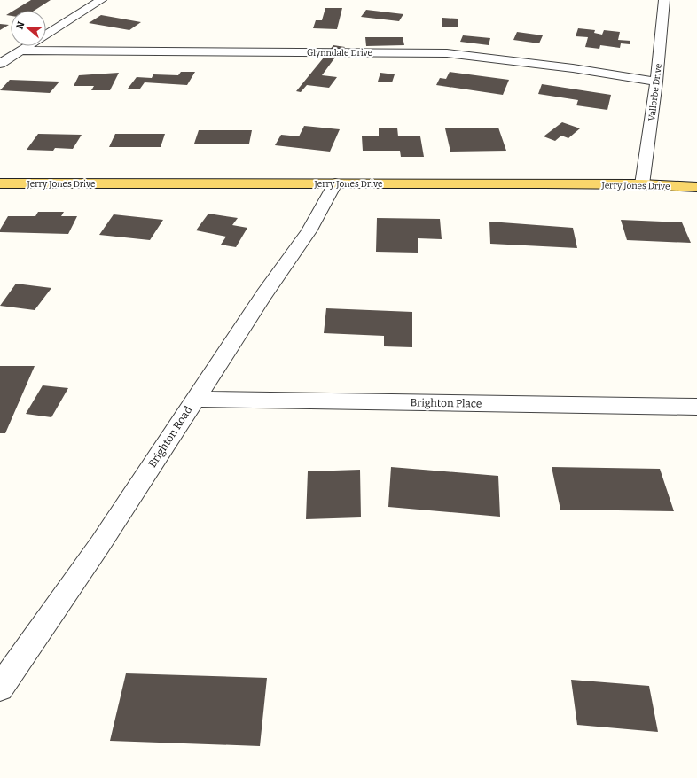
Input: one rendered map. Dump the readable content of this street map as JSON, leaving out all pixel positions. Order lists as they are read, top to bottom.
{
  "streets": {
    "main road": ["Jerry Jones Drive"],
    "street": [
      "Glynndale Drive",
      "Vallorbe Drive",
      "Brighton Place",
      "Brighton Road"
    ]
  },
  "crossings": [
    ["Glynndale Drive", "Vallorbe Drive"],
    ["Vallorbe Drive", "Jerry Jones Drive"],
    ["Jerry Jones Drive", "Brighton Road"],
    ["Brighton Place", "Brighton Road"]
  ],
  "north": "left"
}
